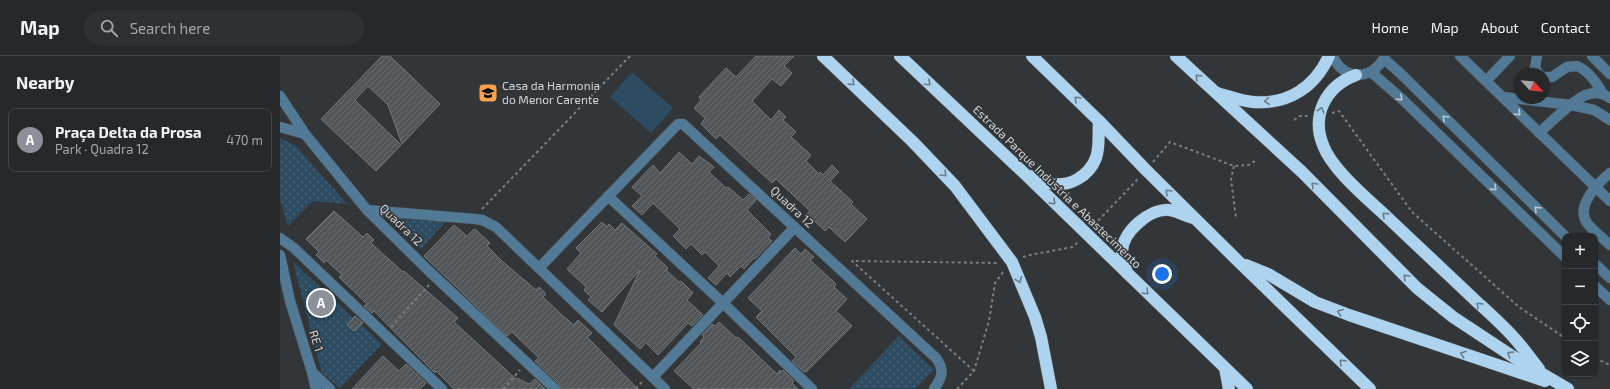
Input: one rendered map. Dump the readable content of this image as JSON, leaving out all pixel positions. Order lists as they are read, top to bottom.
{
  "streets": {
    "highway": ["Estrada Parque Indústria e Abastecimento"],
    "street": ["Quadra 12", "RE 1"]
  },
  "places": {
    "school or university": ["Casa da Harmonia do Menor Carente"]
  },
  "north": "bottom right",
  "page": {
    "header": "Map",
    "search": "Search here",
    "nav": [
      "Home",
      "Map",
      "About",
      "Contact"
    ],
    "heading": "Nearby",
    "list": [
      {
        "mark": "A",
        "name": "Praça Delta da Prosa",
        "note": "Park · Quadra 12",
        "value": "470 m"
      }
    ],
    "map_buttons": ["+", "−"],
    "pins": "A"
  }
}
